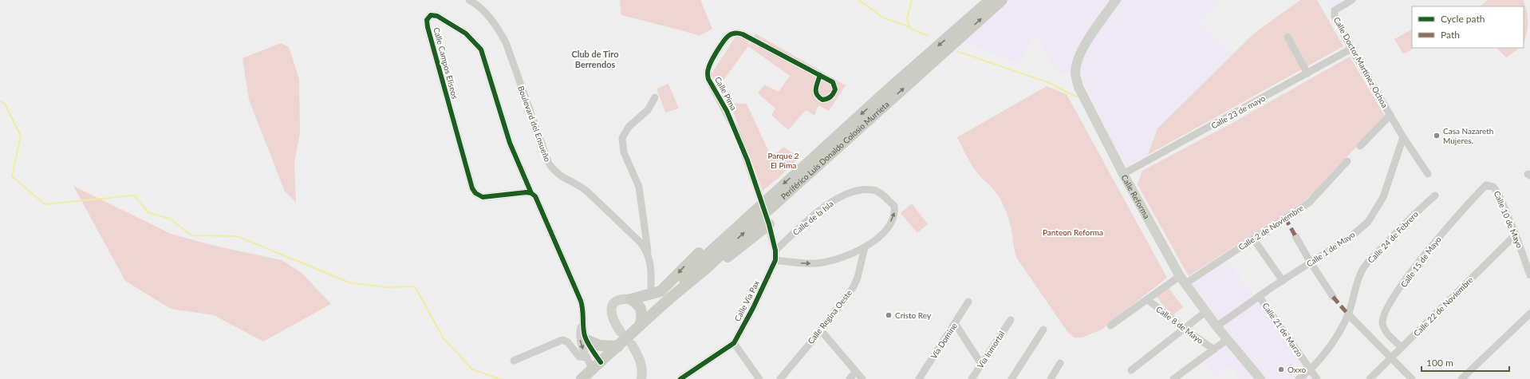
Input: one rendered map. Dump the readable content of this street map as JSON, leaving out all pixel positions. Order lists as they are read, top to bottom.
{
  "streets": {
    "main road": ["Periférico Luis Donaldo Colosio Murrieta"],
    "street": [
      "Calle Doctor Martínez Ochoa",
      "Calle Campos Eliseos",
      "Calle Pima",
      "Calle 23 de mayo",
      "Boulevard del Ensueño",
      "Calle Reforma",
      "Calle de la Isla",
      "Calle 10 de Mayo",
      "Calle 2 de Noviembre",
      "Calle 24 de Febrero",
      "Calle 1 de Mayo",
      "Calle 15 de Mayo",
      "Calle Vía Pax",
      "Calle 22 de Noviembre",
      "Calle Regina Oeste",
      "Calle 8 de Mayo",
      "Calle 21 de Marzo",
      "Vía Domine",
      "Vía Inmortal"
    ]
  },
  "crossings": [
    ["Calle Doctor Martínez Ochoa", "Calle 23 de mayo"],
    ["Calle Doctor Martínez Ochoa", "Calle 1 de Mayo"],
    ["Calle Campos Eliseos", "Periférico Luis Donaldo Colosio Murrieta"],
    ["Calle Pima", "Periférico Luis Donaldo Colosio Murrieta"],
    ["Calle Pima", "Calle Vía Pax"],
    ["Calle 23 de mayo", "Calle Reforma"],
    ["Periférico Luis Donaldo Colosio Murrieta", "Calle Vía Pax"],
    ["Calle Reforma", "Calle 2 de Noviembre"],
    ["Calle Reforma", "Calle 1 de Mayo"],
    ["Calle de la Isla", "Calle Vía Pax"],
    ["Calle de la Isla", "Calle Regina Oeste"],
    ["Calle 10 de Mayo", "Calle 15 de Mayo"],
    ["Calle 10 de Mayo", "Calle 22 de Noviembre"],
    ["Calle 2 de Noviembre", "Calle 8 de Mayo"],
    ["Calle 24 de Febrero", "Calle 21 de Marzo"],
    ["Calle 1 de Mayo", "Calle 21 de Marzo"],
    ["Calle 15 de Mayo", "Calle 22 de Noviembre"]
  ],
  "districts": ["Club de Tiro Berrendos"],
  "parks": ["Parque 2 El Pima", "Panteon Reforma"],
  "places": ["Casa Nazareth Mujeres.", "Cristo Rey", "Oxxo"],
  "legend": ["Cycle path", "Path"],
  "scale_bar": "100 m"
}
